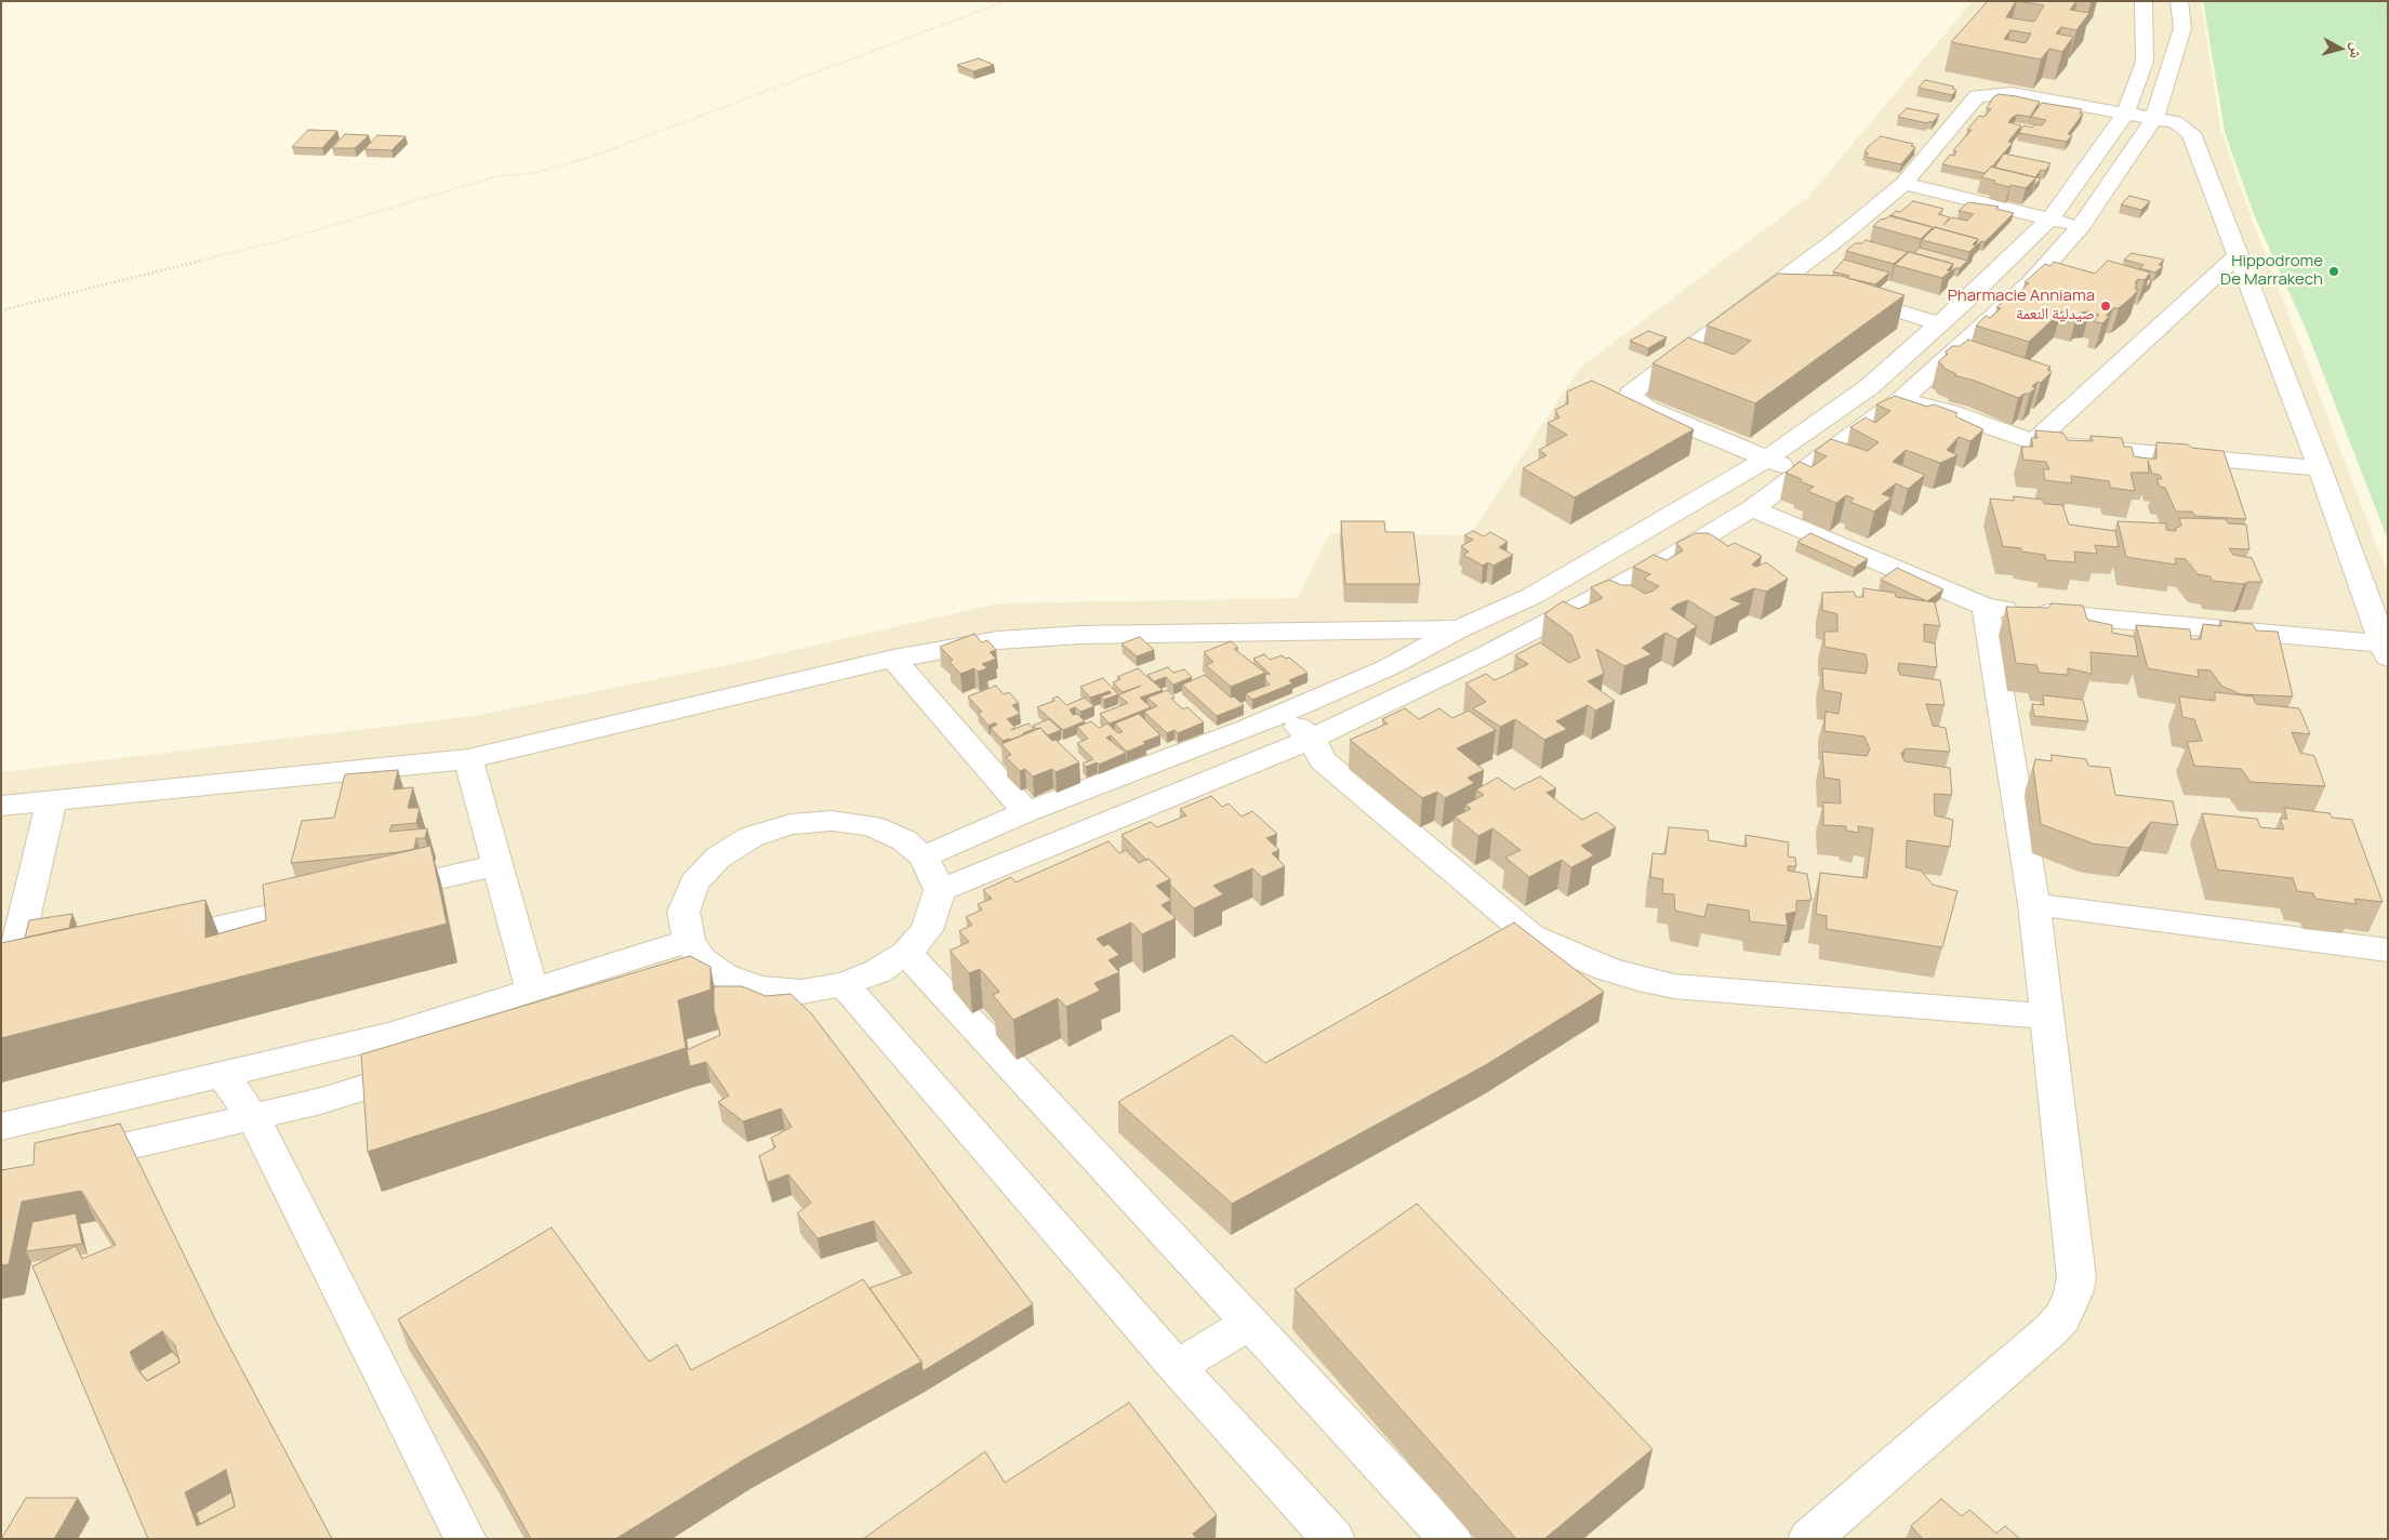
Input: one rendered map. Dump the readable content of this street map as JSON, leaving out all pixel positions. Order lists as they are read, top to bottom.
{
  "places": ["Hippodrome De Marrakech", "Pharmacie Anniama صيدلية النعمة"],
  "north": "right"
}
